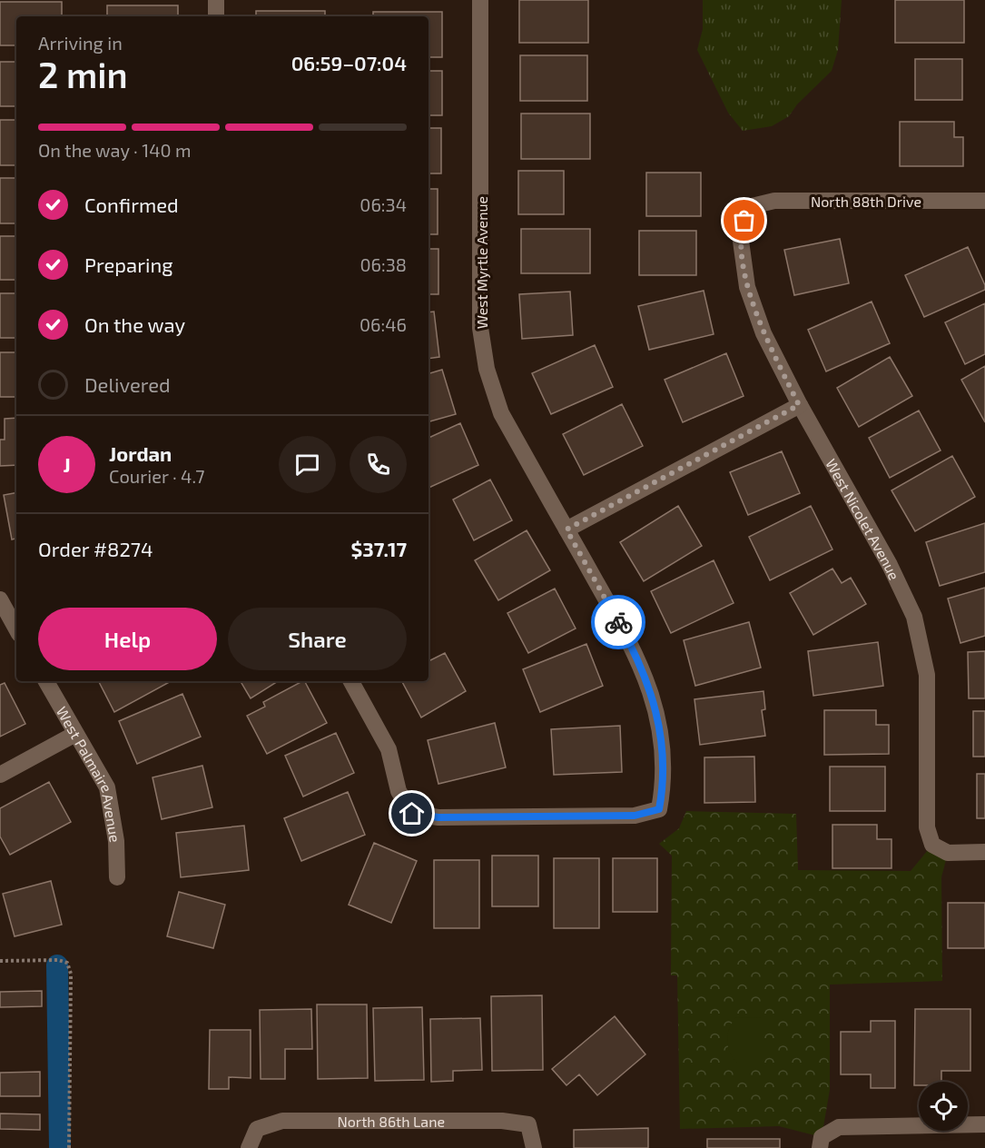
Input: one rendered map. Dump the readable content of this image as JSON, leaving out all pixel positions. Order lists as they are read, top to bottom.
{
  "streets": {
    "street": [
      "North 88th Drive",
      "West Myrtle Avenue",
      "West Nicolet Avenue",
      "West Palmaire Avenue",
      "North 86th Lane"
    ]
  },
  "crossings": [
    ["North 88th Drive", "West Nicolet Avenue"]
  ],
  "page": {
    "heading": ["2 min", "Arriving in", "06:59–07:04"],
    "panel": [
      "Jordan",
      "Courier · 4.7",
      "Order #8274",
      "$37.17"
    ],
    "bar": "On the way · 140 m",
    "list": [
      ["Confirmed", "06:34"],
      ["Preparing", "06:38"],
      ["On the way", "06:46"],
      "Delivered"
    ],
    "round": "J",
    "buttons": ["Help", "Share"]
  }
}
